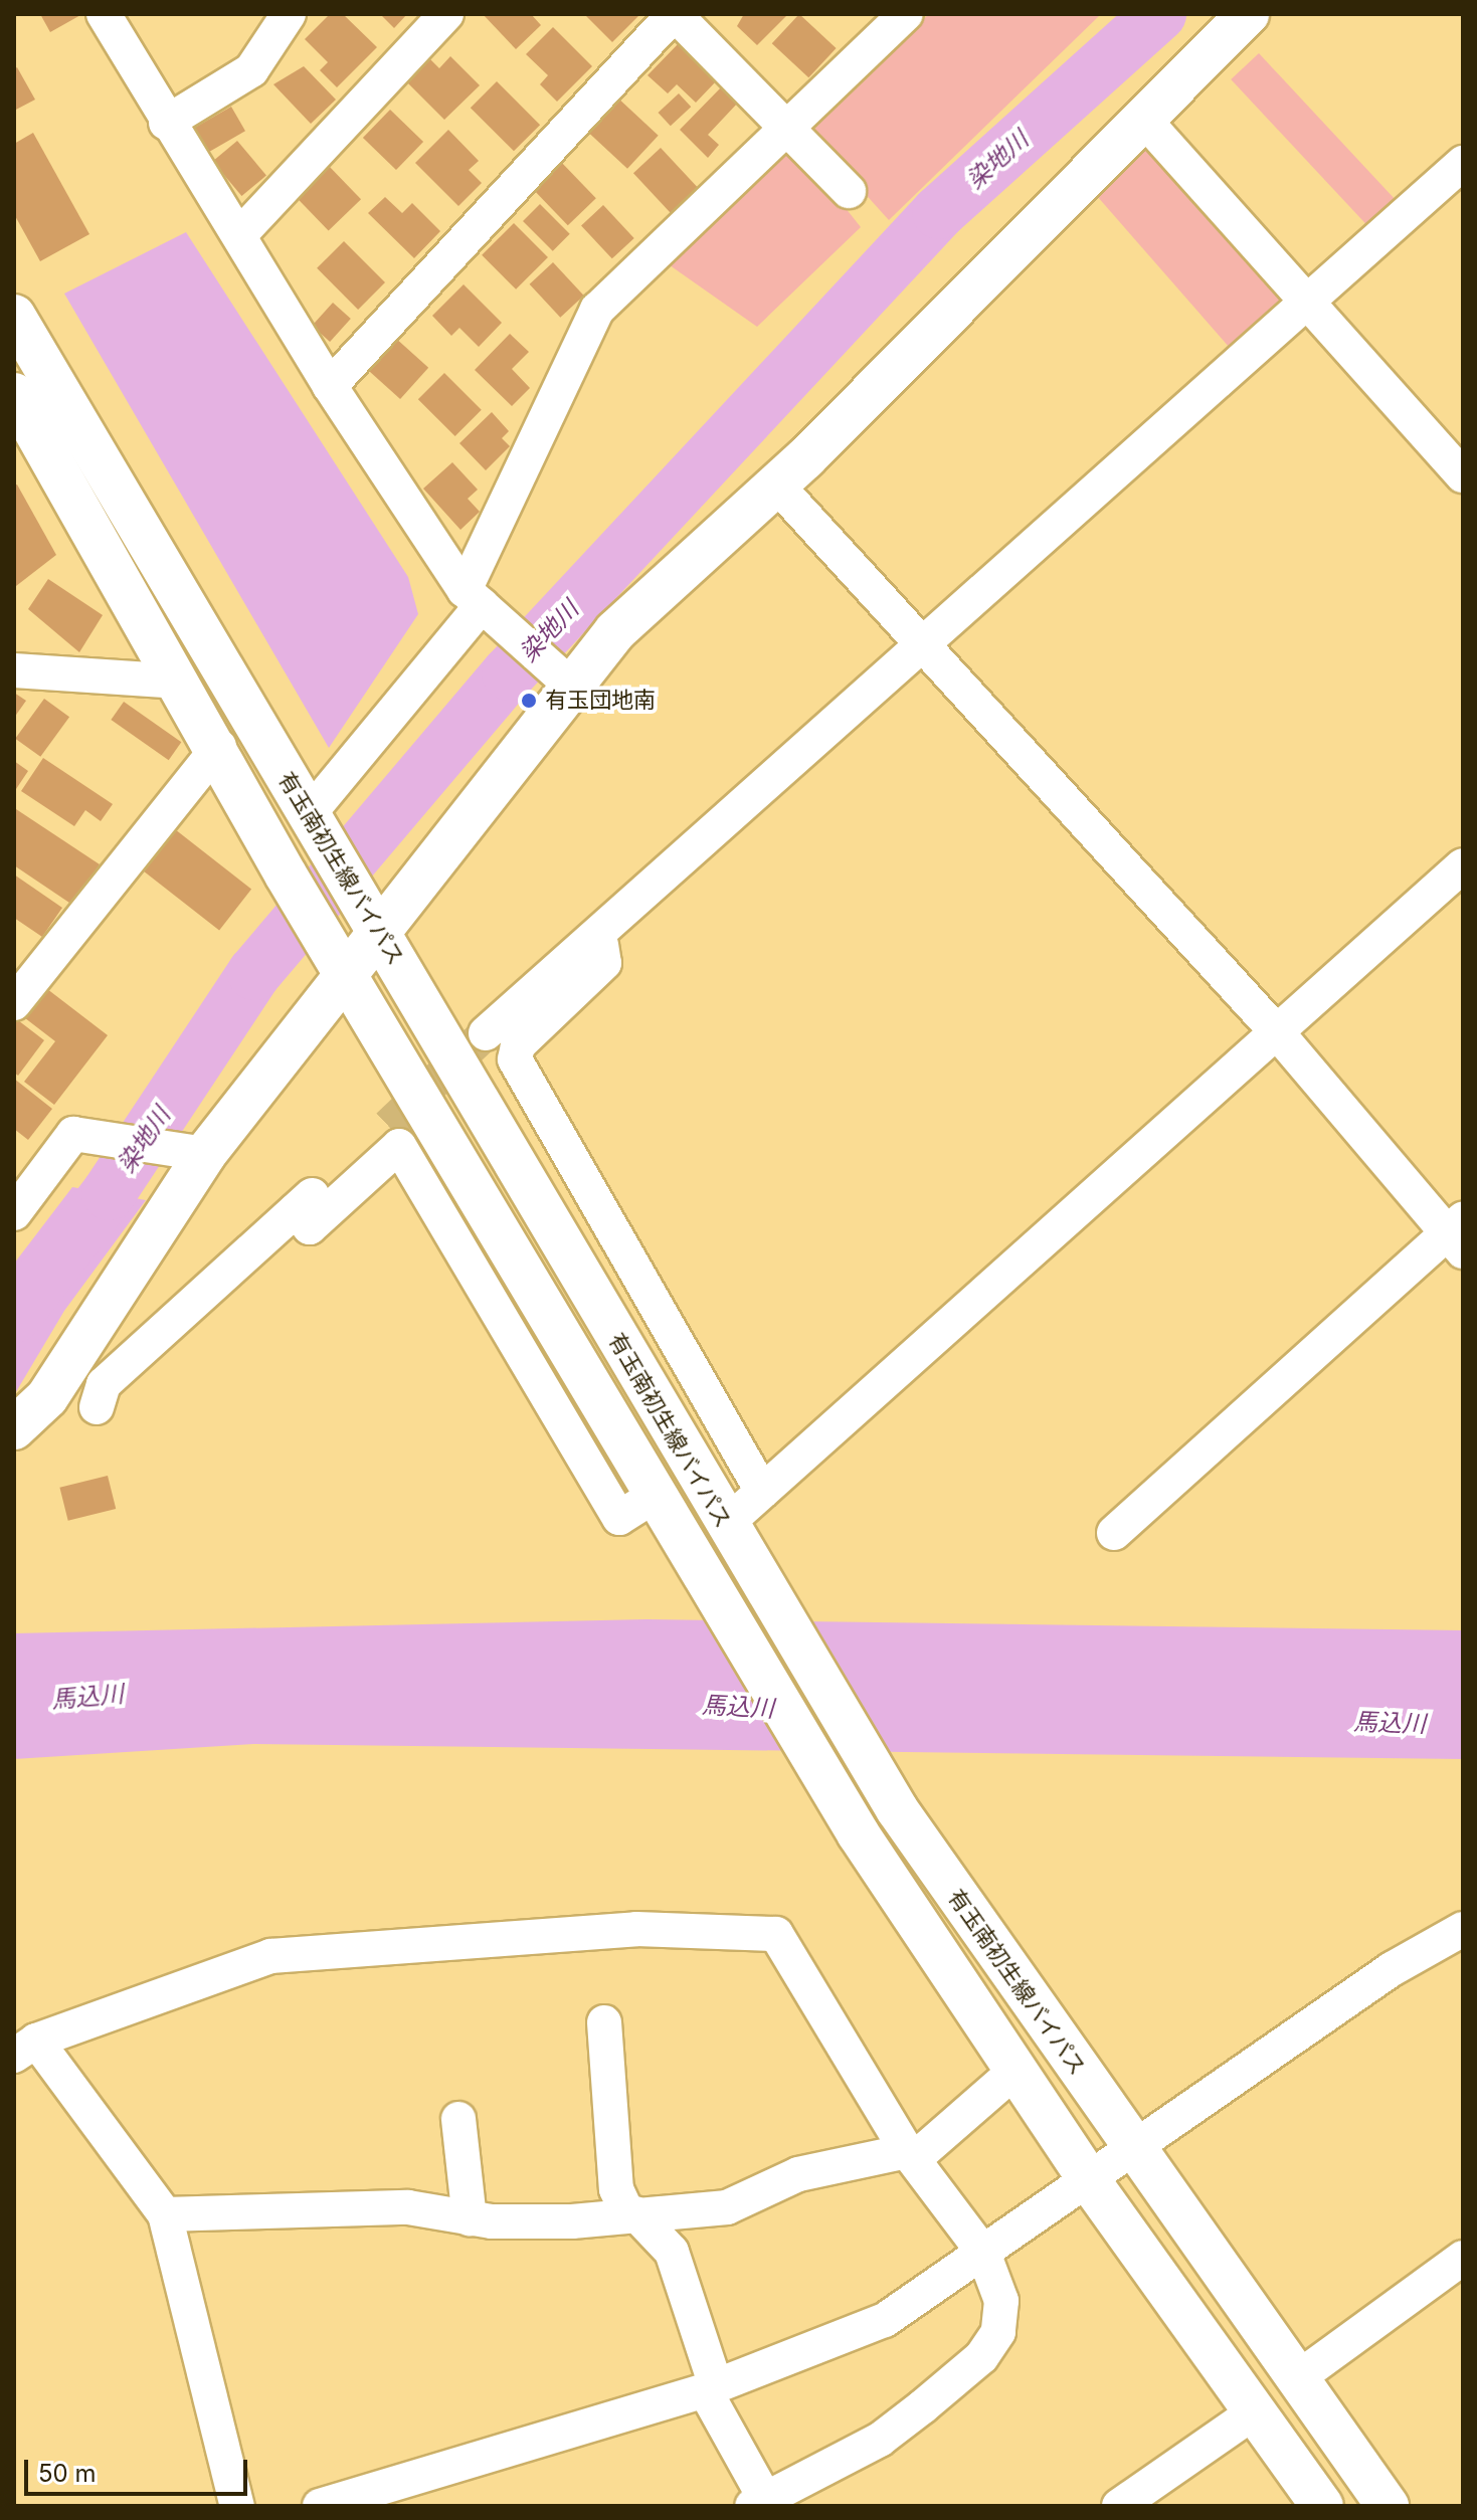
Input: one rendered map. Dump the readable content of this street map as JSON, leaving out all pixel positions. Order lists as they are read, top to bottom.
{
  "streets": {
    "street": ["有玉南初生線バイパス"]
  },
  "water": ["染地川", "馬込川"],
  "places": ["有玉団地南"],
  "scale_bar": "50 m"
}
